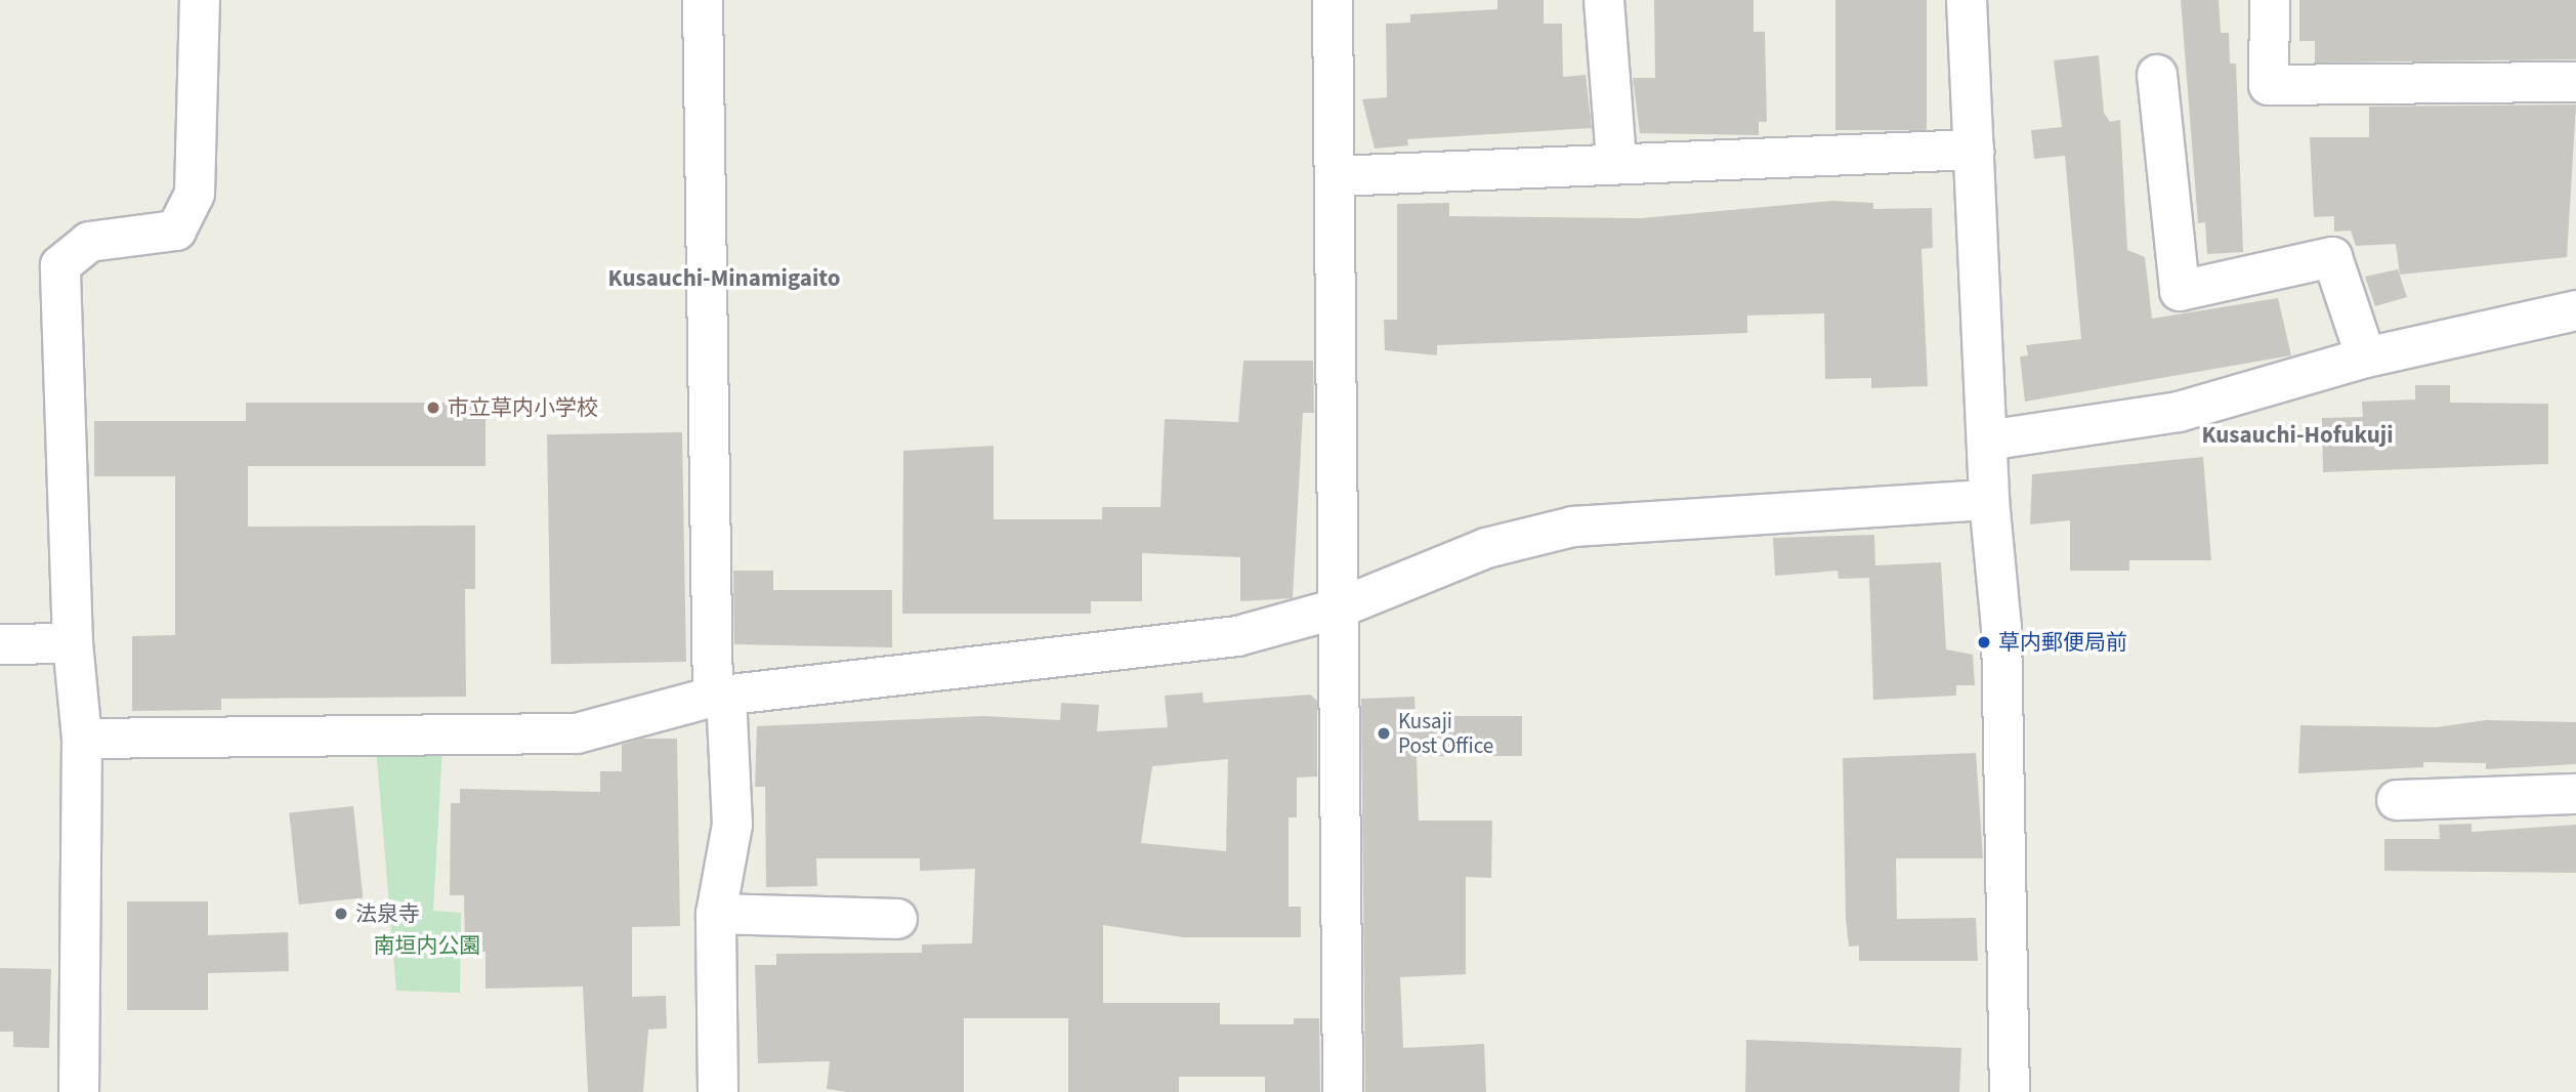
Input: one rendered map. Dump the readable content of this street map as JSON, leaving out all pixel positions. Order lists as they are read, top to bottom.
{
  "districts": ["Kusauchi-Minamigaito", "Kusauchi-Hofukuji"],
  "parks": ["南垣内公園"],
  "places": [
    "市立草内小学校",
    "草内郵便局前",
    "Kusaji Post Office",
    "法泉寺"
  ]
}
